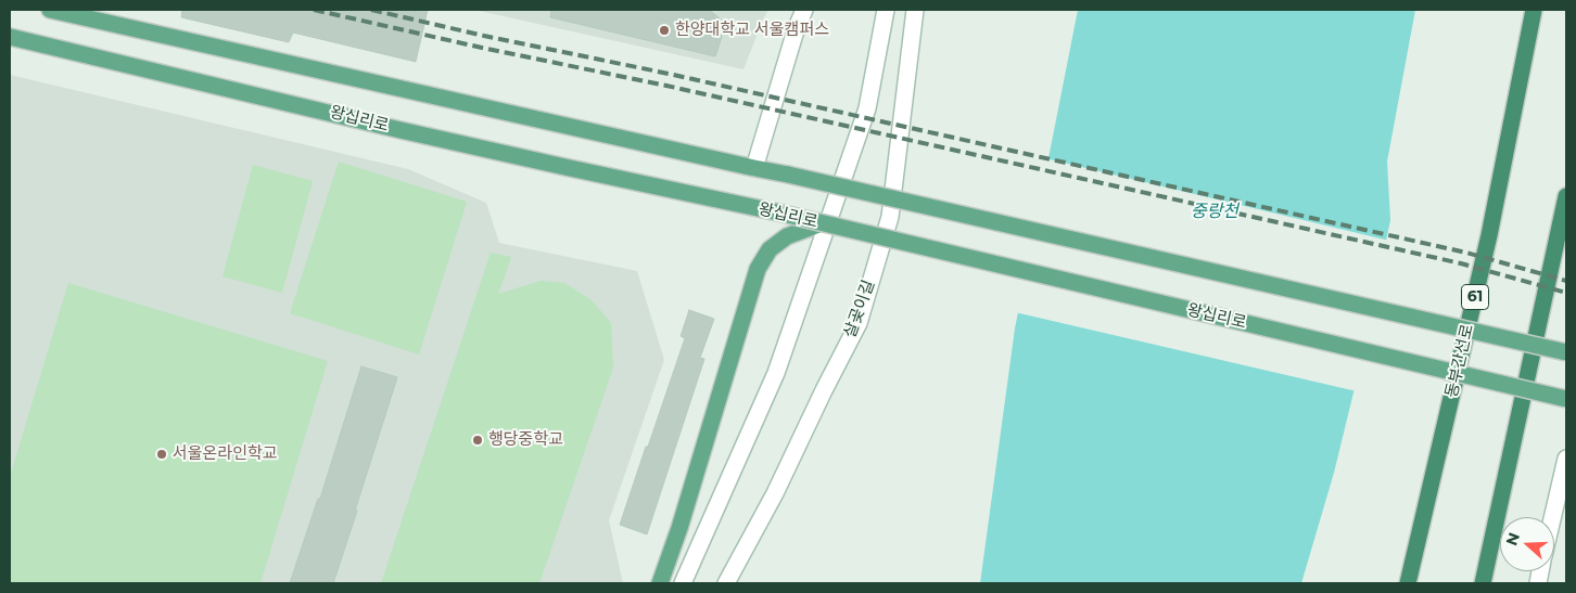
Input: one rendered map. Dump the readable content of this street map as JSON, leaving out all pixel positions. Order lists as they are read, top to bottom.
{
  "streets": {
    "highway": ["61", "동부간선로"],
    "main road": ["왕십리로", "살곶이길"]
  },
  "water": ["중랑천"],
  "places": ["한양대학교 서울캠퍼스", "행당중학교", "서울온라인학교"],
  "north": "left"
}
